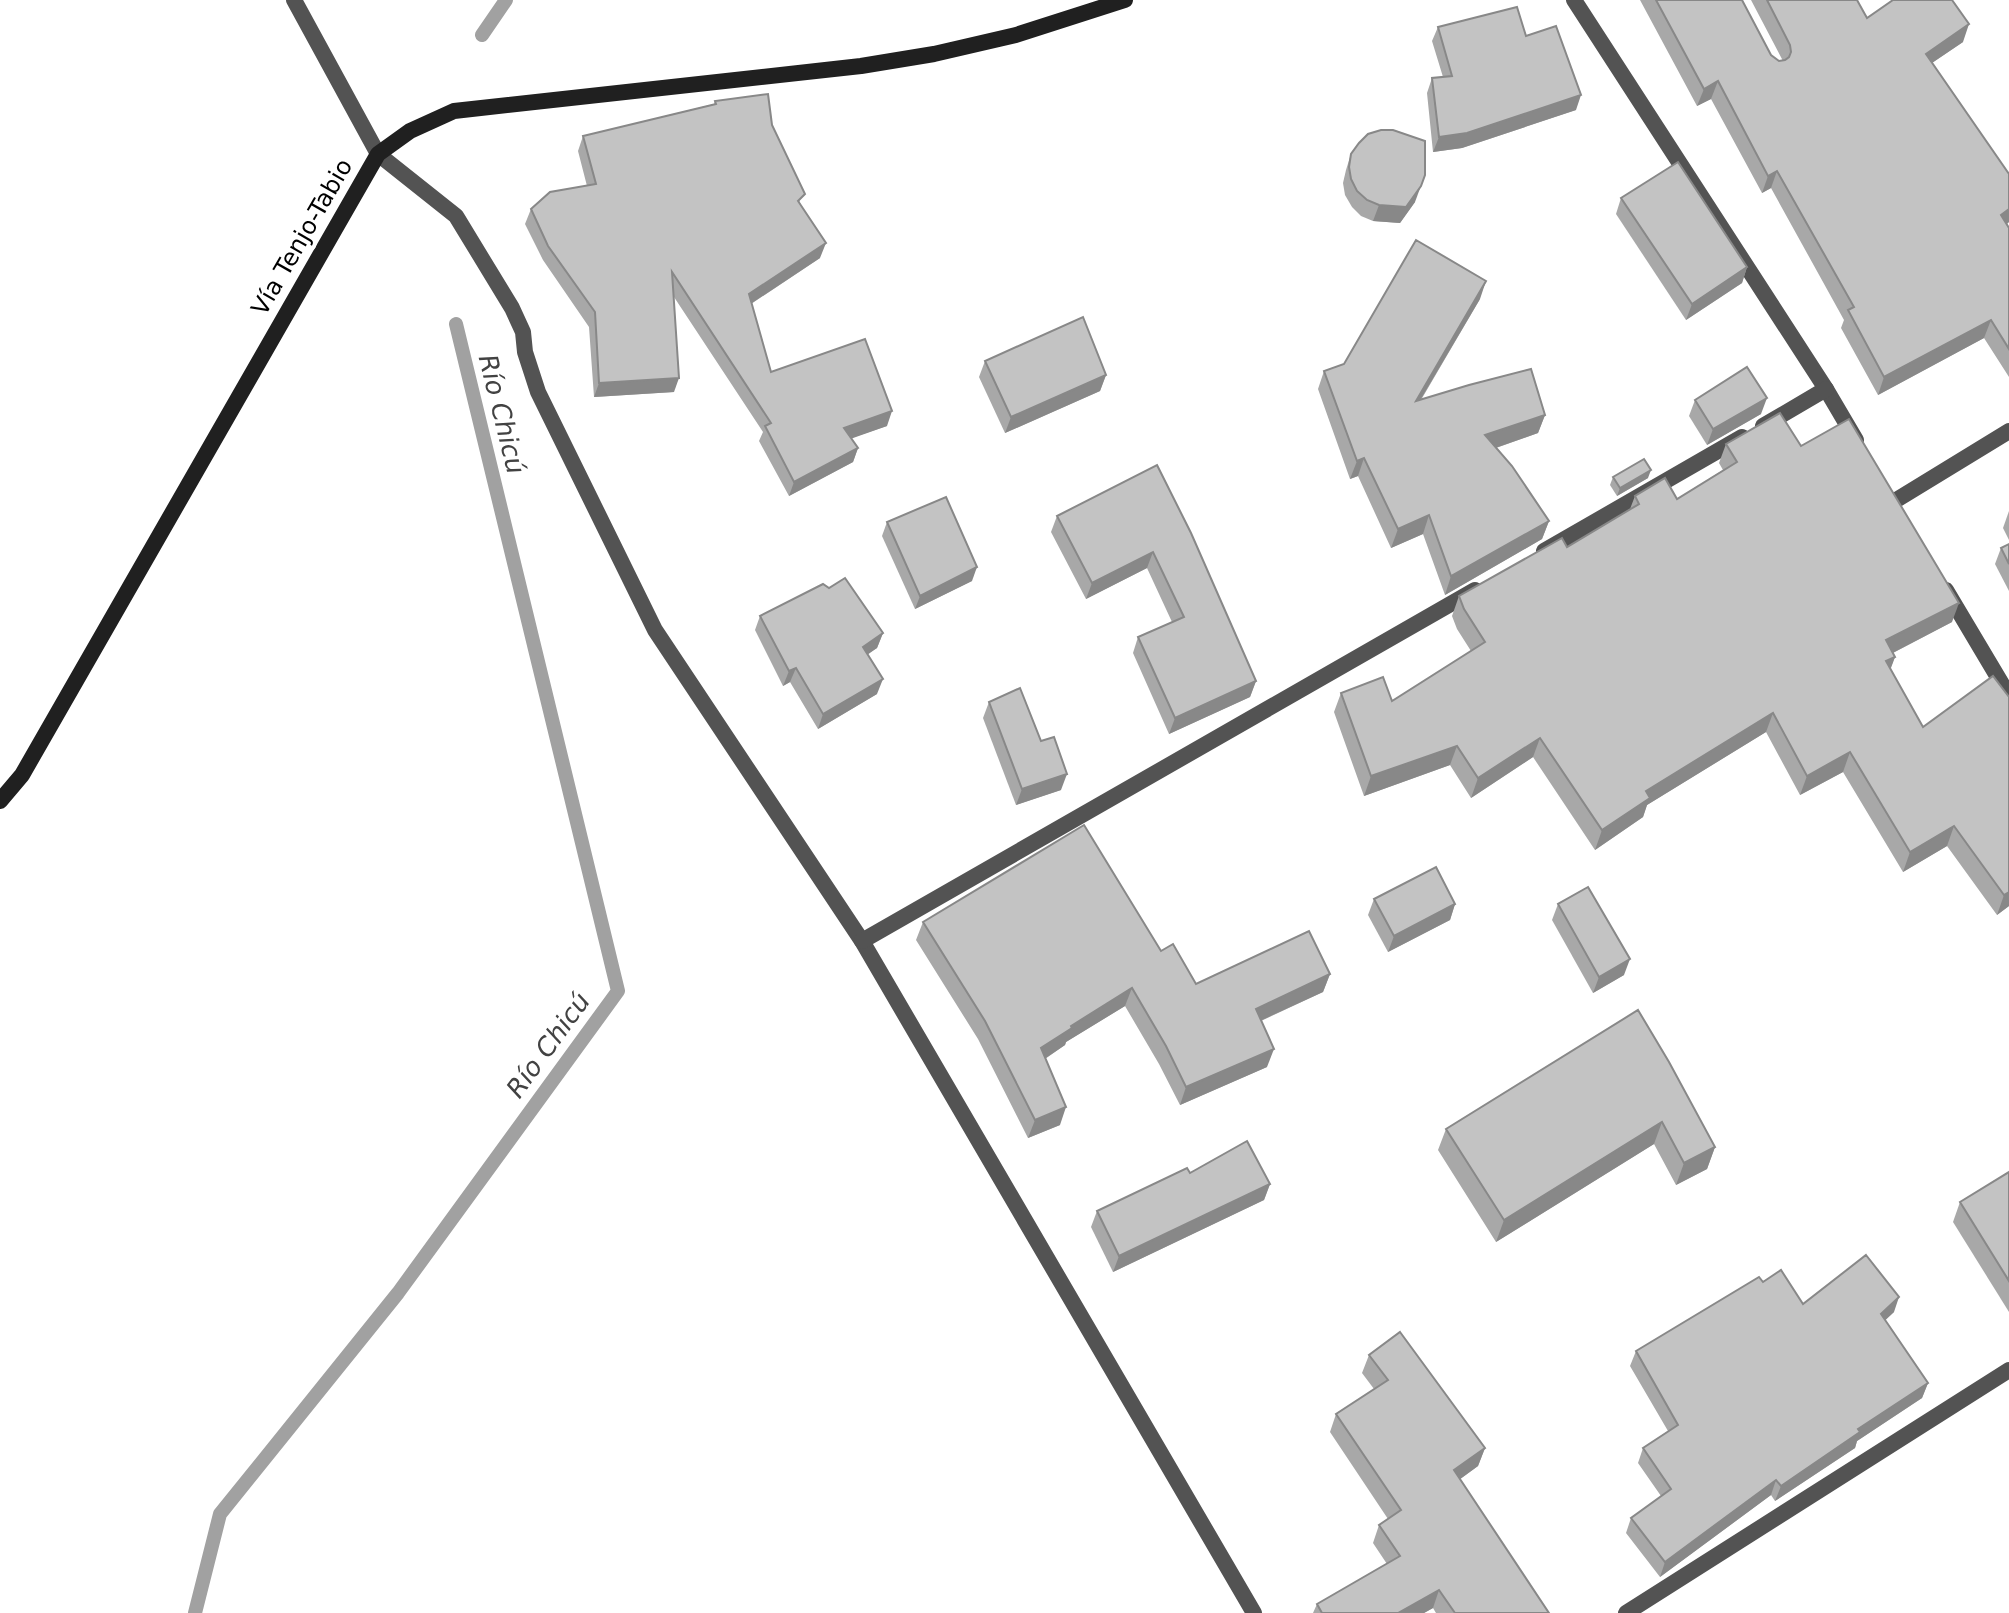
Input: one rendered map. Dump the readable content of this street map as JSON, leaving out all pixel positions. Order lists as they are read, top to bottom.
{
  "streets": {
    "main road": ["Vía Tenjo-Tabio"]
  },
  "water": ["Río Chicú"]
}
